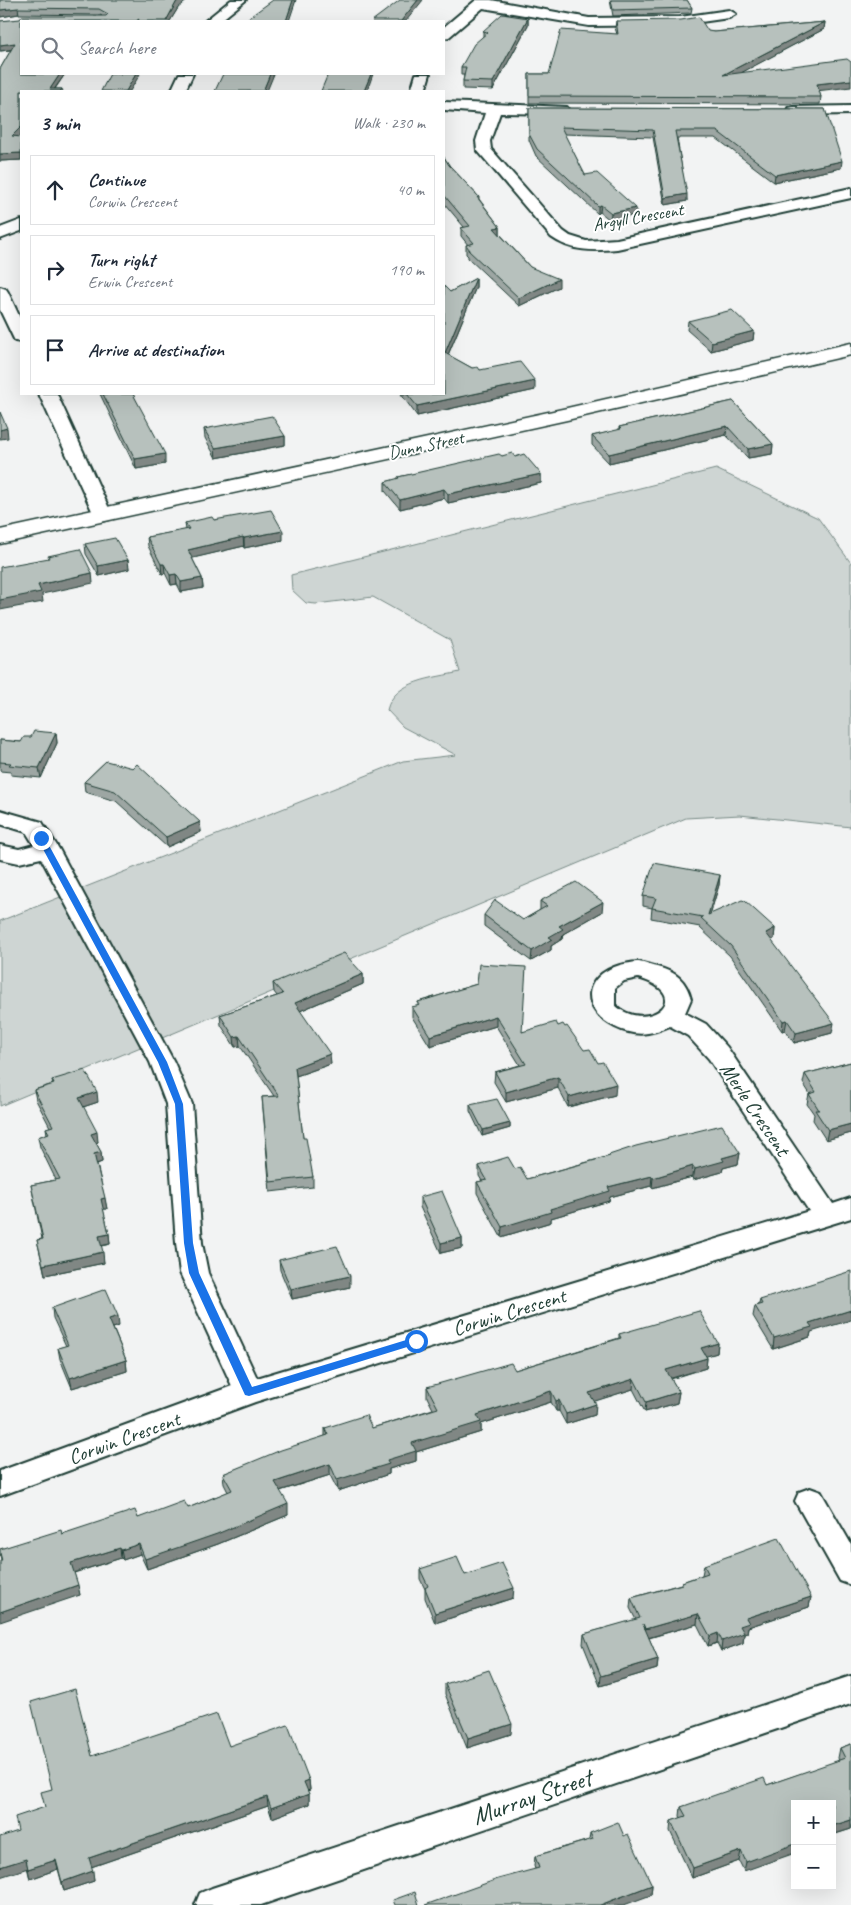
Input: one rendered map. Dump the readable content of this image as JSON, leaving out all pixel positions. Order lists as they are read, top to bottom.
{
  "streets": {
    "street": [
      "Argyll Crescent",
      "Dunn Street",
      "Merle Crescent",
      "Corwin Crescent",
      "Murray Street"
    ]
  },
  "crossings": [
    ["Merle Crescent", "Corwin Crescent"]
  ],
  "page": {
    "search": "Search here",
    "heading": ["3 min", "Walk · 230 m"],
    "list": [
      ["Continue", "Corwin Crescent", "40 m"],
      ["Turn right", "Erwin Crescent", "190 m"],
      "Arrive at destination"
    ],
    "map_buttons": ["+", "−"]
  }
}
